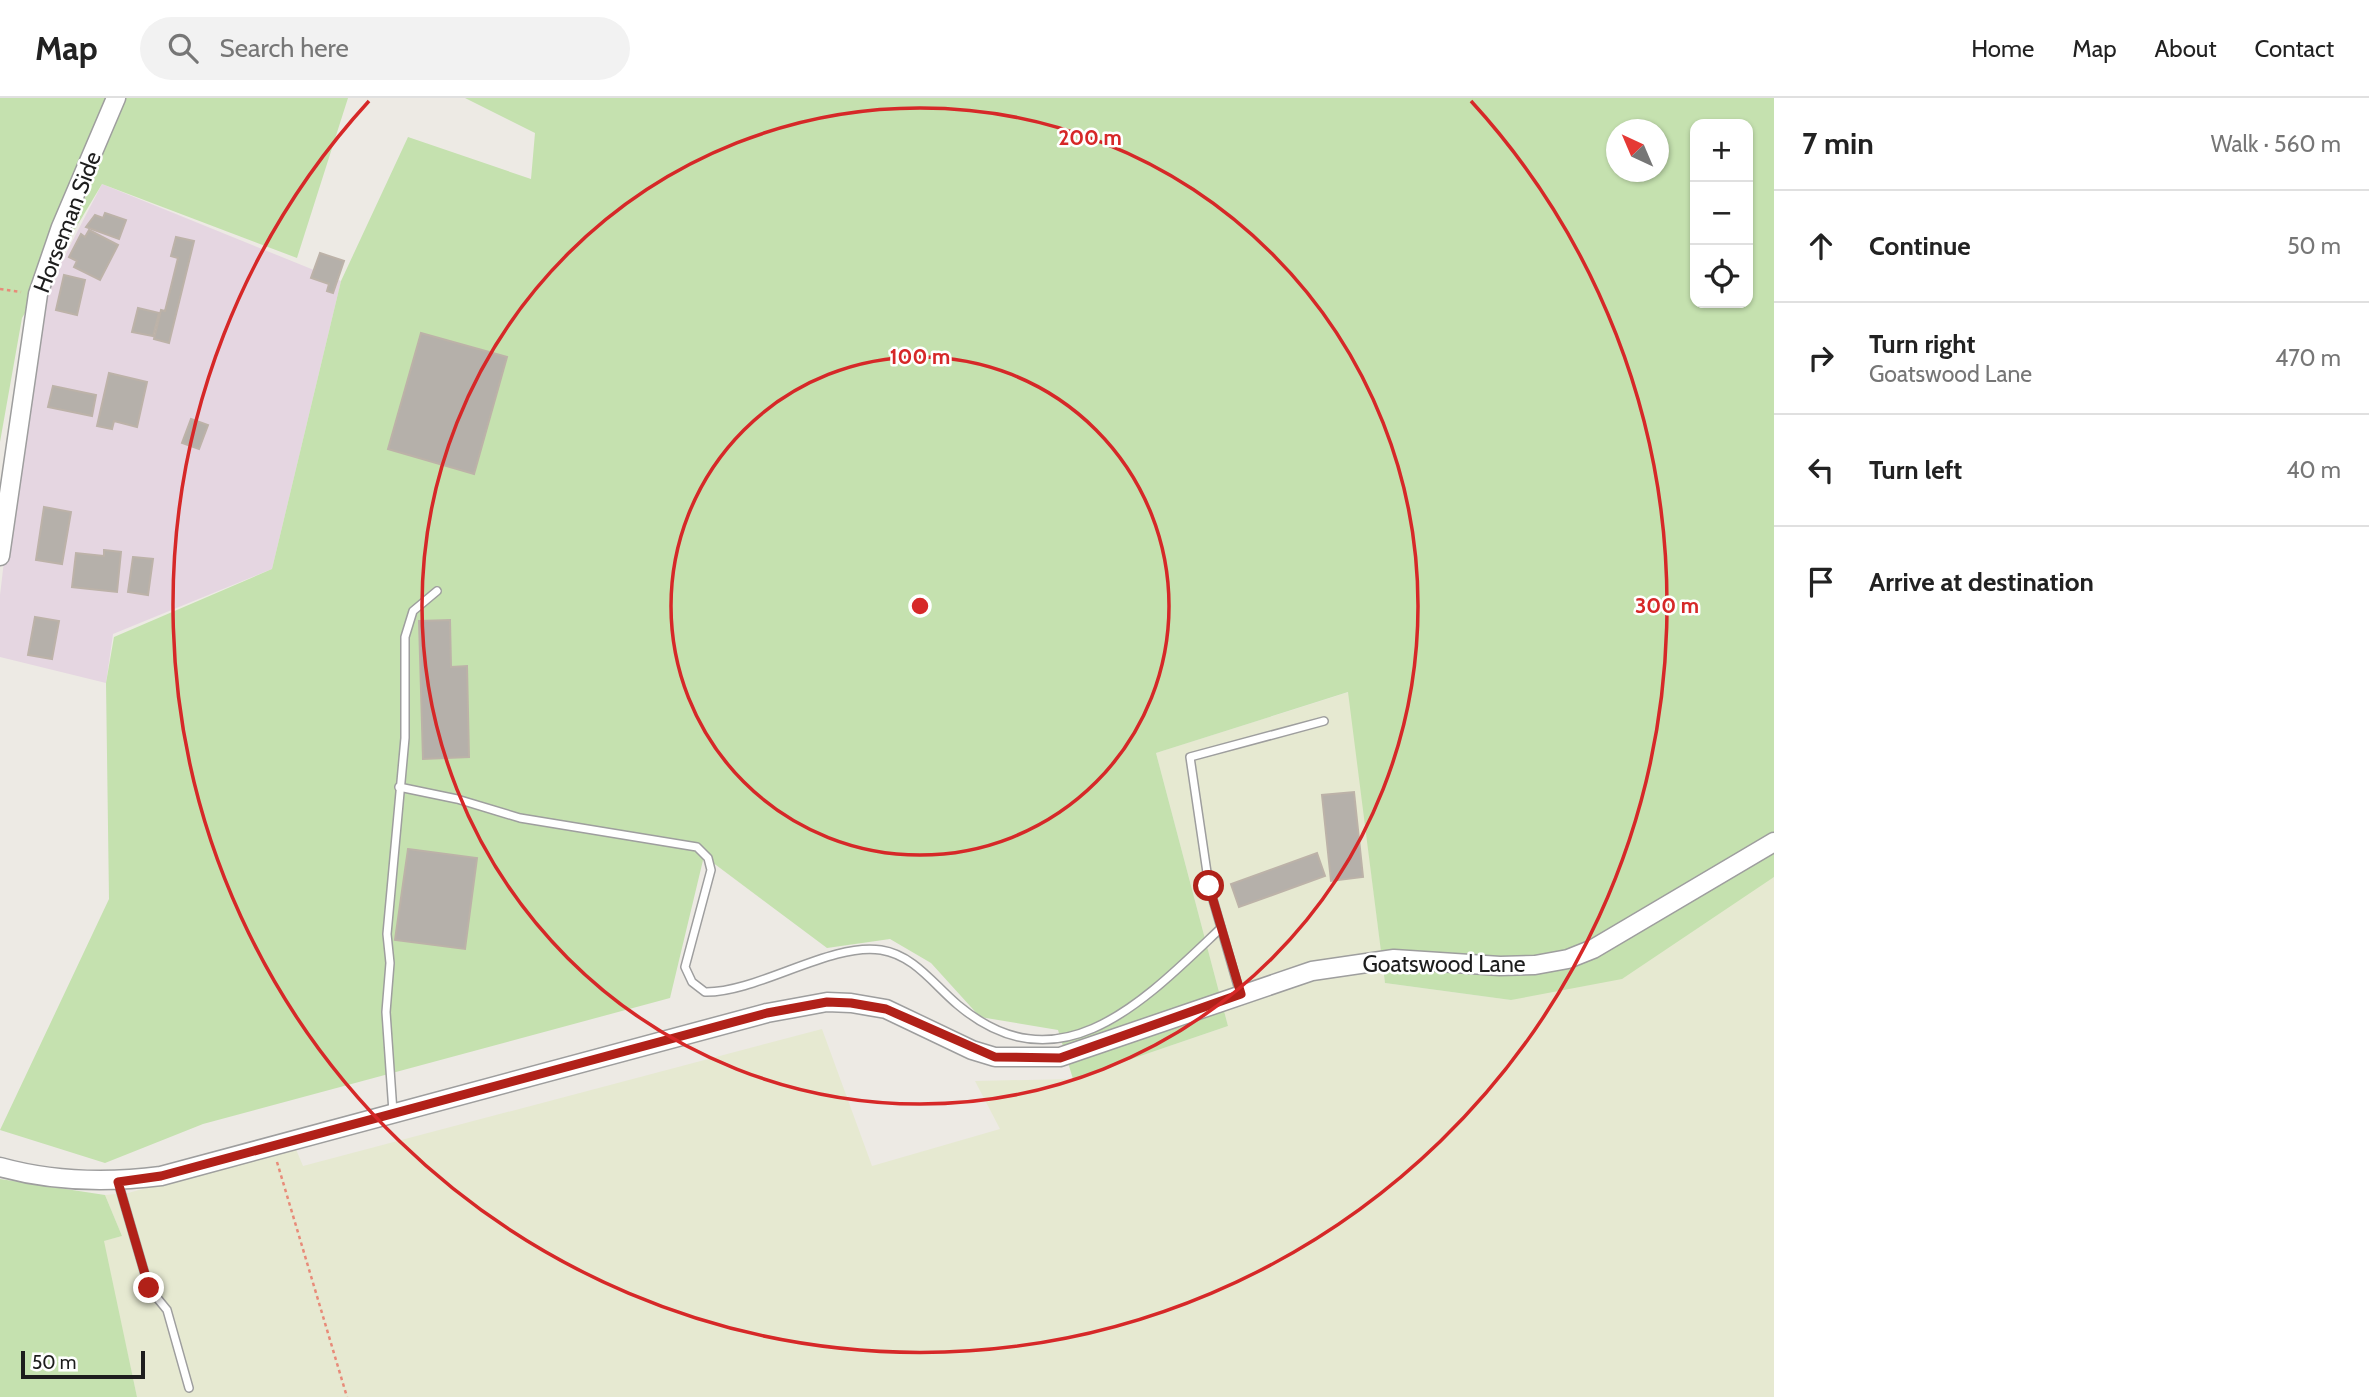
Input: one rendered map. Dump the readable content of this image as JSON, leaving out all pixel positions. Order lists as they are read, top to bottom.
{
  "streets": {
    "street": ["Horseman Side", "Goatswood Lane"]
  },
  "scale_bar": "50 m",
  "north": "top left",
  "page": {
    "header": "Map",
    "search": "Search here",
    "nav": [
      "Home",
      "Map",
      "About",
      "Contact"
    ],
    "heading": ["7 min", "Walk · 560 m"],
    "map_buttons": ["+", "−"],
    "list": [
      ["Continue", "50 m"],
      ["Turn right", "Goatswood Lane", "470 m"],
      ["Turn left", "40 m"],
      "Arrive at destination"
    ],
    "scale": "50 m"
  },
  "rings": ["200 m", "100 m", "300 m"]
}
